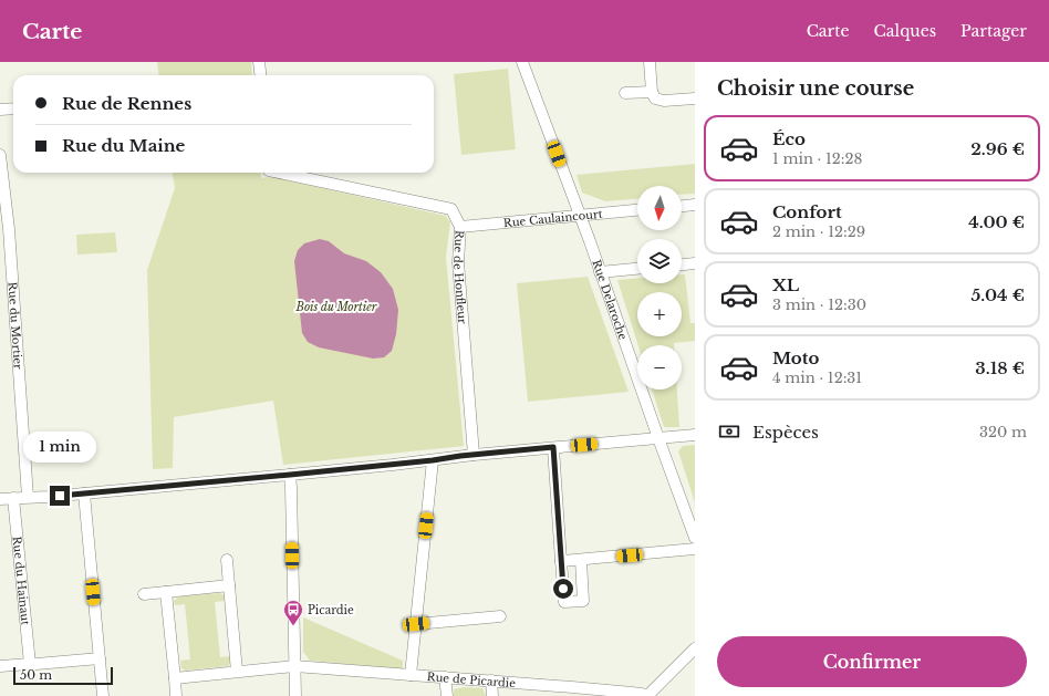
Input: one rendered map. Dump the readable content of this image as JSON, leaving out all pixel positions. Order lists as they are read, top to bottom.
{
  "streets": {
    "street": [
      "Rue Caulaincourt",
      "Rue de Honfleur",
      "Rue Delaroche",
      "Rue du Mortier",
      "Rue du Hainaut",
      "Rue de Picardie"
    ]
  },
  "crossings": [
    ["Rue Caulaincourt", "Rue de Honfleur"],
    ["Rue Caulaincourt", "Rue Delaroche"]
  ],
  "parks": ["Bois du Mortier"],
  "places": {
    "bus stop": ["Picardie"]
  },
  "scale_bar": "50 m",
  "north": "bottom",
  "page": {
    "header": "Carte",
    "nav": ["Carte", "Calques", "Partager"],
    "heading": "Choisir une course",
    "banner": ["Rue de Rennes", "Rue du Maine"],
    "list": [
      {
        "name": "Éco",
        "note": "1 min · 12:28",
        "value": "2.96 €"
      },
      {
        "name": "Confort",
        "note": "2 min · 12:29",
        "value": "4.00 €"
      },
      {
        "name": "XL",
        "note": "3 min · 12:30",
        "value": "5.04 €"
      },
      {
        "name": "Moto",
        "note": "4 min · 12:31",
        "value": "3.18 €"
      }
    ],
    "map_buttons": ["+", "−"],
    "pay": ["Espèces", "320 m"],
    "bubble": "1 min",
    "buttons": "Confirmer",
    "scale": "50 m"
  }
}
